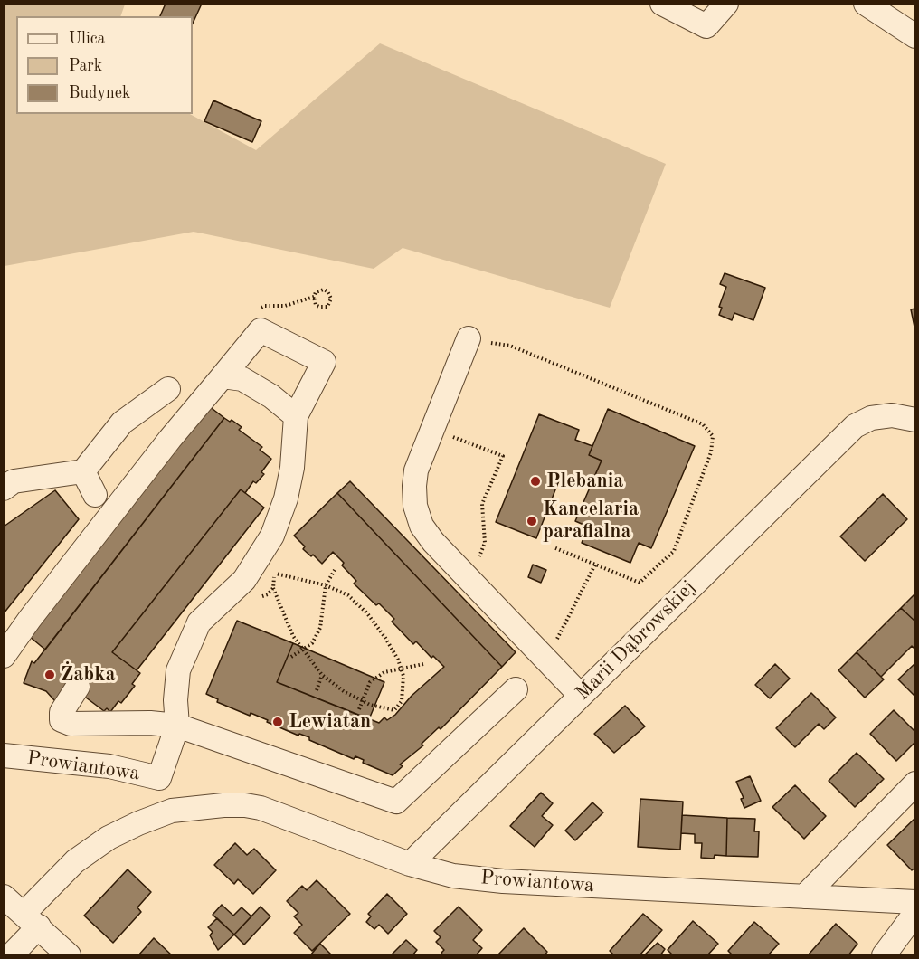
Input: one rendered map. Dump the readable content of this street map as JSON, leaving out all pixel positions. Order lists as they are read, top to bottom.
{
  "streets": {
    "street": ["Marii Dąbrowskiej", "Prowiantowa"]
  },
  "crossings": [
    ["Marii Dąbrowskiej", "Prowiantowa"]
  ],
  "places": [
    "Plebania",
    "Kancelaria parafialna",
    "Żabka",
    "Lewiatan"
  ],
  "legend": ["Ulica", "Park", "Budynek"]
}
